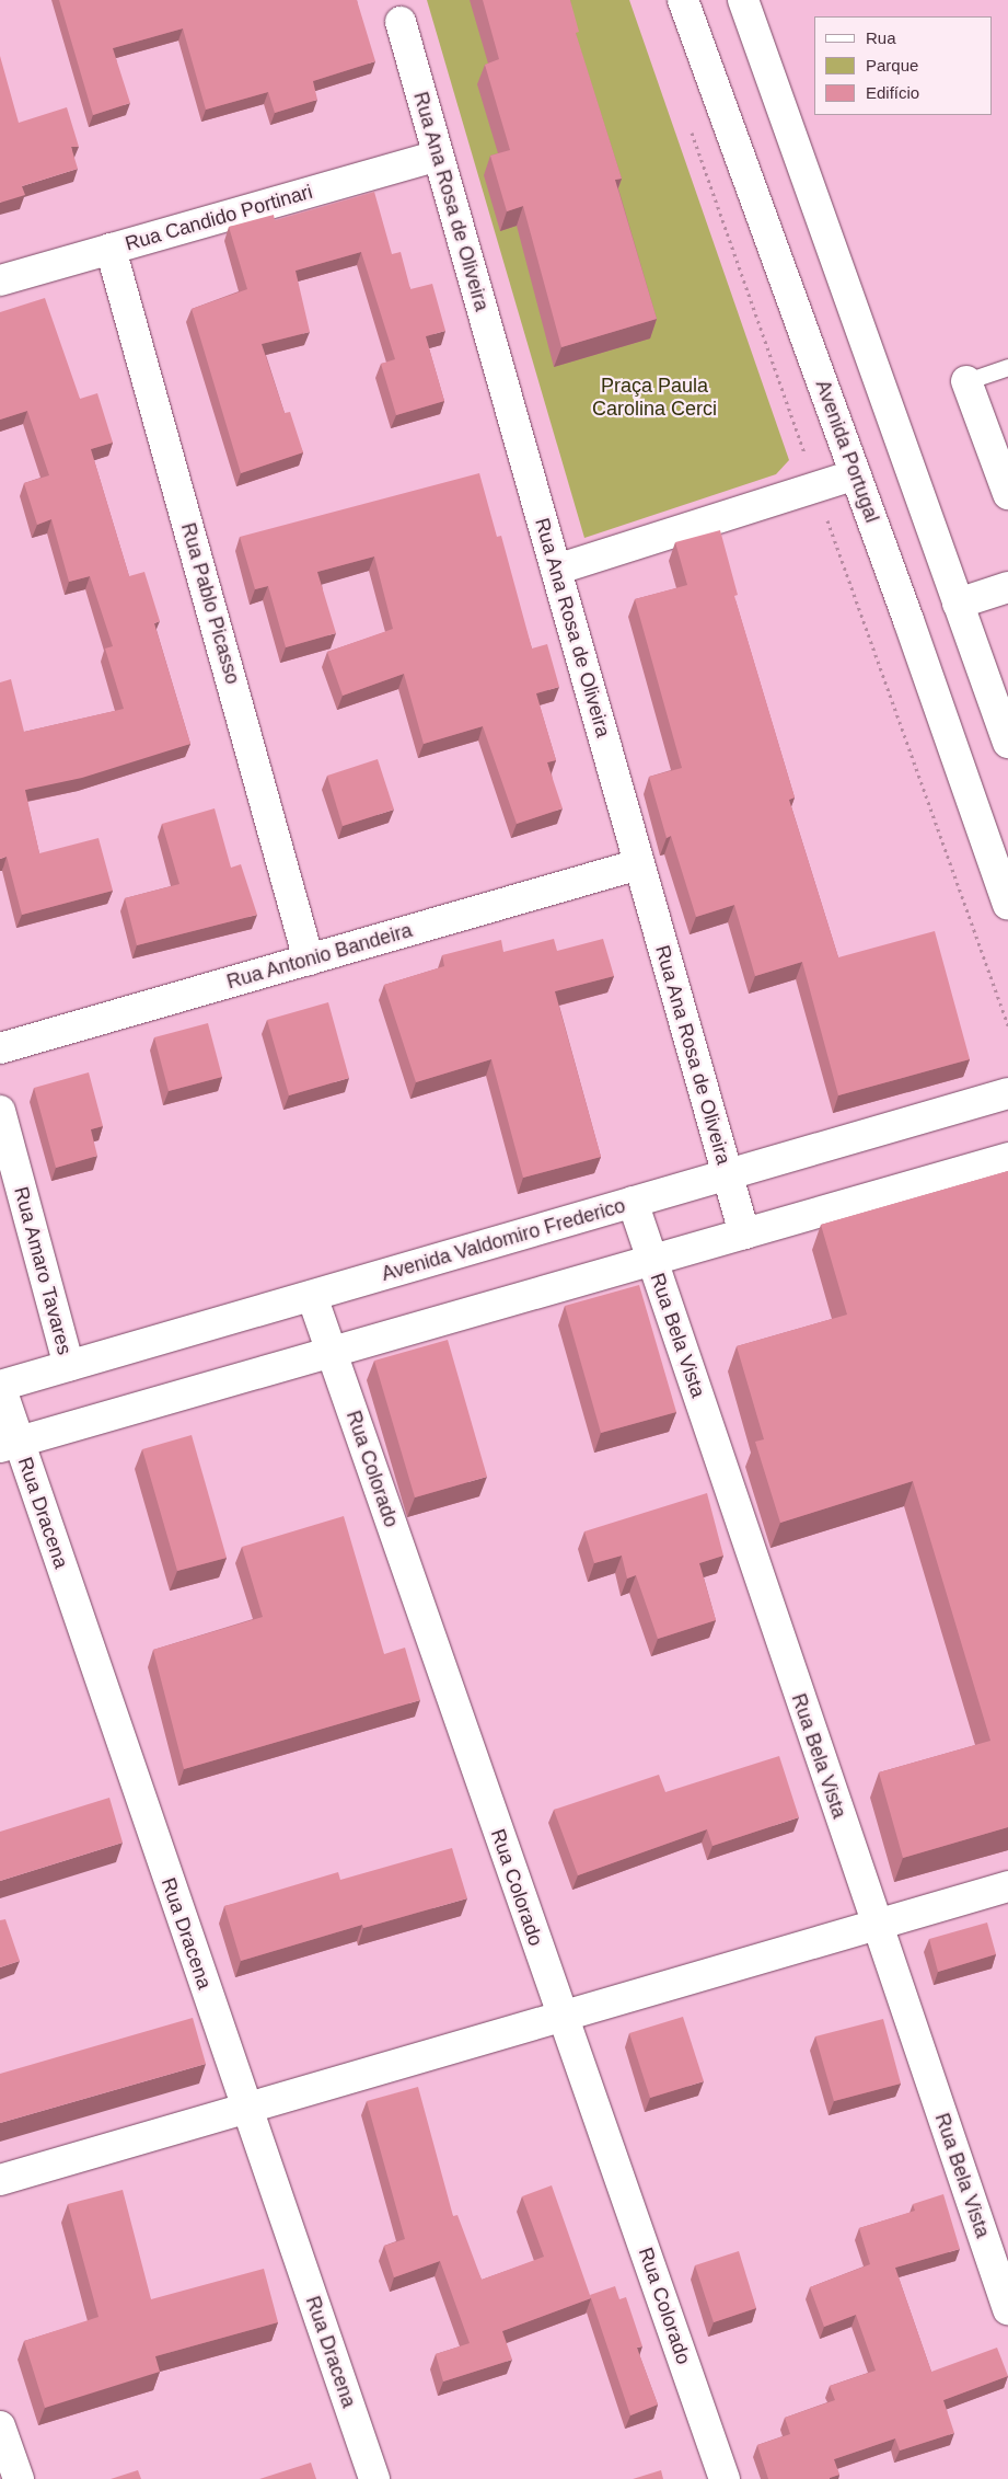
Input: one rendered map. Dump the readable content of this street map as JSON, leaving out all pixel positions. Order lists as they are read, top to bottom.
{
  "streets": {
    "street": [
      "Rua Ana Rosa de Oliveira",
      "Rua Candido Portinari",
      "Avenida Portugal",
      "Rua Pablo Picasso",
      "Rua Antonio Bandeira",
      "Avenida Valdomiro Frederico",
      "Rua Amaro Tavares",
      "Rua Bela Vista",
      "Rua Colorado",
      "Rua Dracena"
    ]
  },
  "crossings": [
    ["Rua Ana Rosa de Oliveira", "Rua Candido Portinari"],
    ["Rua Ana Rosa de Oliveira", "Rua Antonio Bandeira"],
    ["Rua Ana Rosa de Oliveira", "Avenida Valdomiro Frederico"],
    ["Rua Candido Portinari", "Rua Pablo Picasso"],
    ["Rua Pablo Picasso", "Rua Antonio Bandeira"],
    ["Avenida Valdomiro Frederico", "Rua Amaro Tavares"],
    ["Avenida Valdomiro Frederico", "Rua Bela Vista"],
    ["Avenida Valdomiro Frederico", "Rua Colorado"],
    ["Avenida Valdomiro Frederico", "Rua Dracena"]
  ],
  "parks": ["Praça Paula Carolina Cerci"],
  "legend": ["Rua", "Parque", "Edifício"]
}
